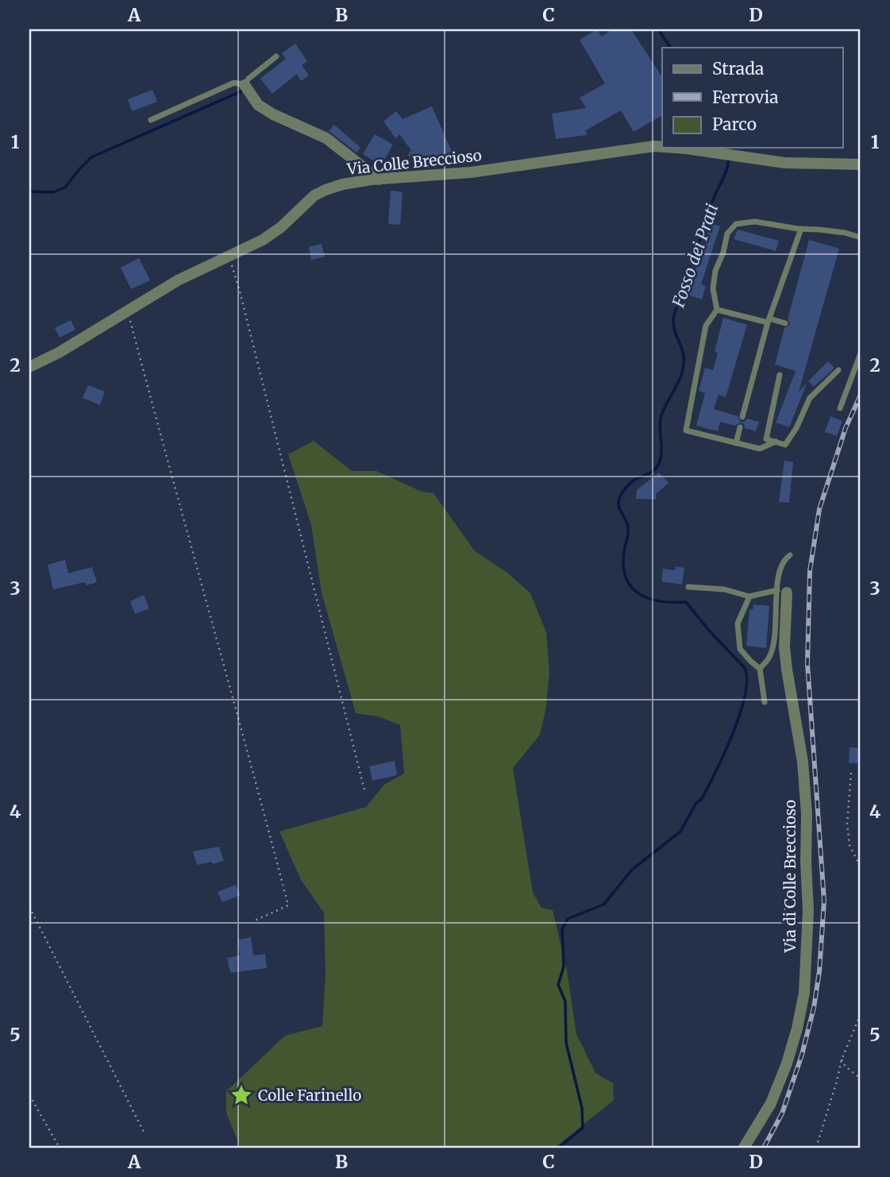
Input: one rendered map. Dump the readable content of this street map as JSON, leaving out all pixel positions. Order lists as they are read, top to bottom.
{
  "streets": {
    "street": ["Via Colle Breccioso", "Via di Colle Breccioso"]
  },
  "water": ["Fosso dei Prati"],
  "places": {
    "place": ["Colle Farinello"]
  },
  "legend": ["Strada", "Ferrovia", "Parco"],
  "grid": {
    "columns": [
      "A",
      "B",
      "C",
      "D"
    ],
    "rows": [
      "1",
      "2",
      "3",
      "4",
      "5"
    ]
  }
}
